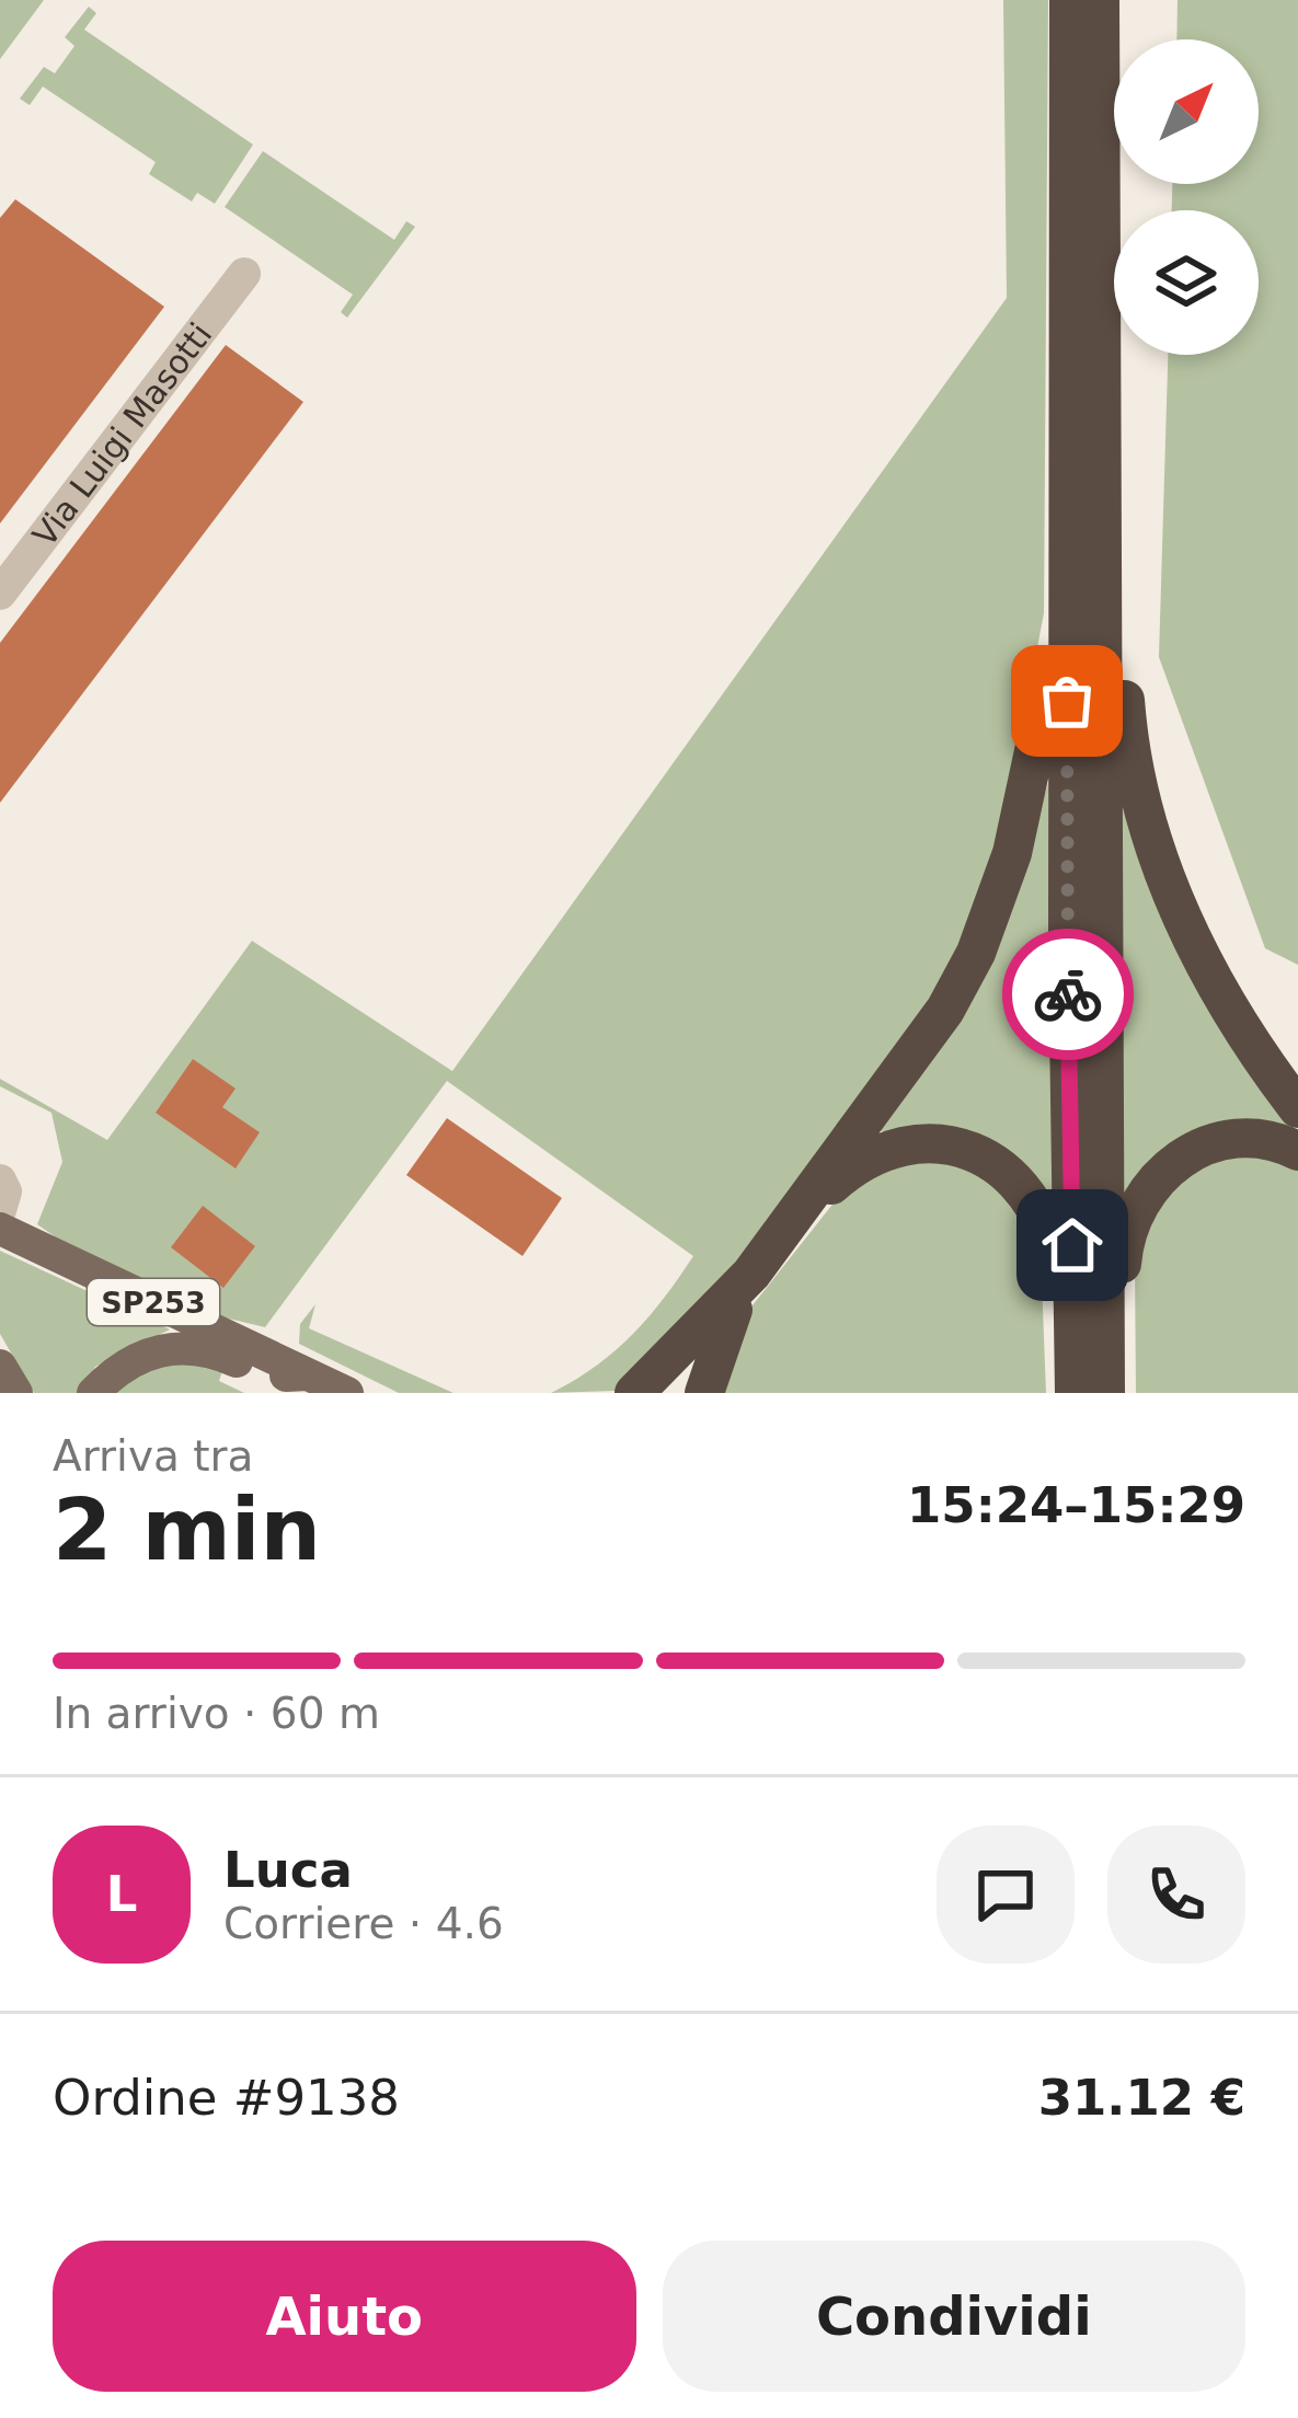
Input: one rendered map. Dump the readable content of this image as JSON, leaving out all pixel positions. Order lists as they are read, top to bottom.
{
  "streets": {
    "main road": ["SP253"],
    "lane": ["Via Luigi Masotti"]
  },
  "north": "top right",
  "page": {
    "heading": ["2 min", "Arriva tra", "15:24–15:29"],
    "panel": [
      "Luca",
      "Corriere · 4.6",
      "Ordine #9138",
      "31.12 €"
    ],
    "bar": "In arrivo · 60 m",
    "round": "L",
    "buttons": ["Aiuto", "Condividi"]
  }
}
